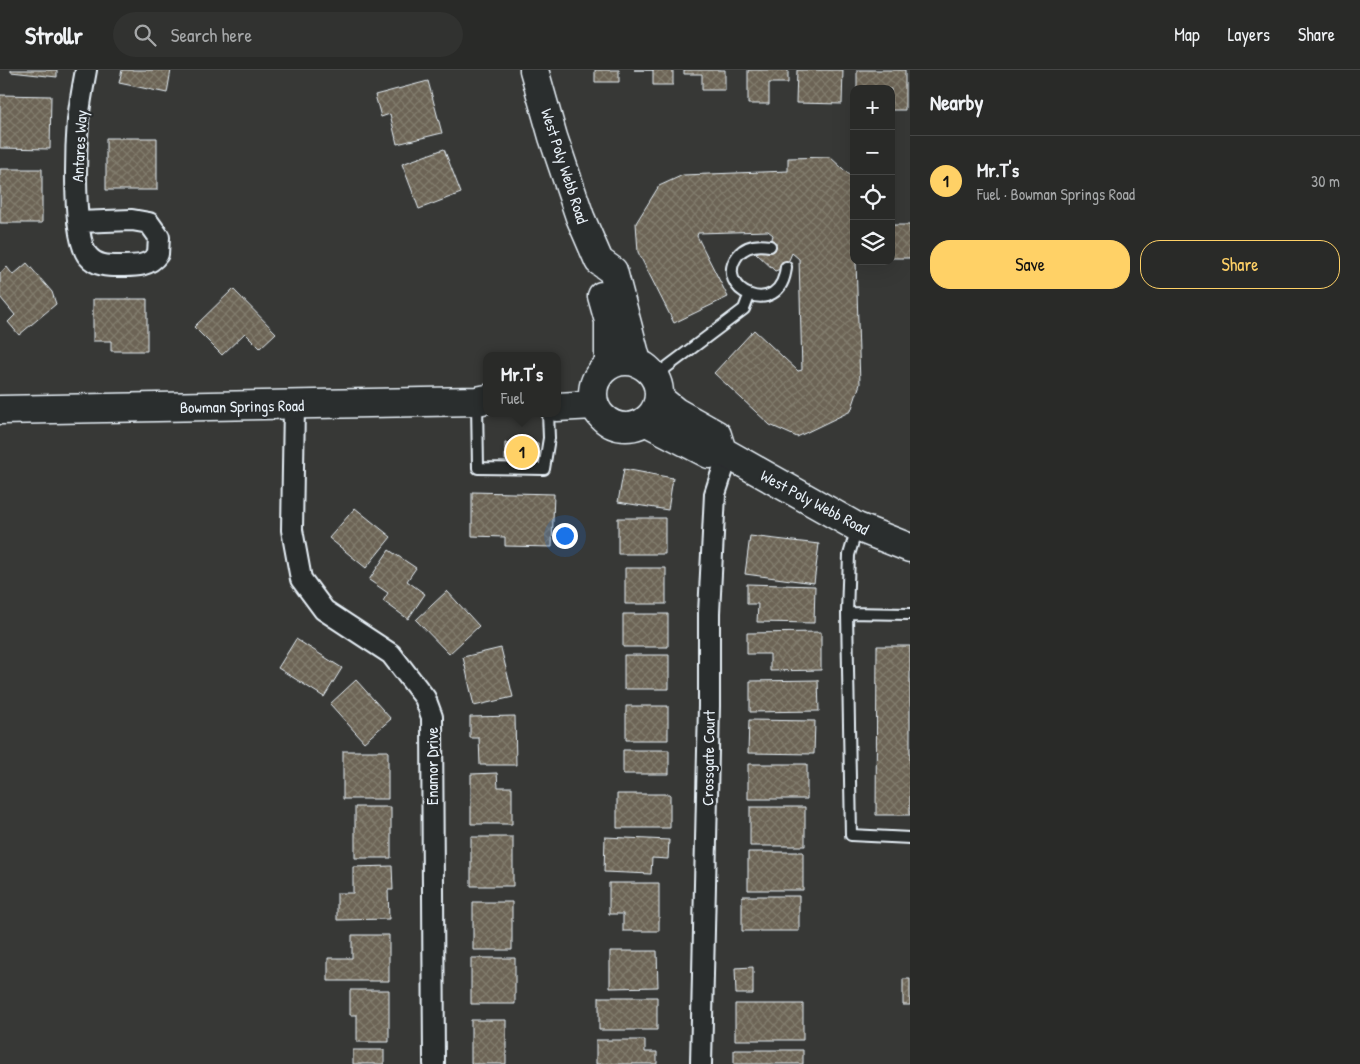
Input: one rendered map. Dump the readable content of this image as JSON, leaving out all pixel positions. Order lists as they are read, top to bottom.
{
  "streets": {
    "street": [
      "Antares Way",
      "West Poly Webb Road",
      "Bowman Springs Road",
      "Crossgate Court",
      "Enamor Drive"
    ]
  },
  "crossings": [
    ["West Poly Webb Road", "Crossgate Court"],
    ["Bowman Springs Road", "Enamor Drive"]
  ],
  "page": {
    "header": "Strollr",
    "search": "Search here",
    "nav": ["Map", "Layers", "Share"],
    "heading": "Nearby",
    "map_buttons": ["+", "−"],
    "list": [
      {
        "mark": "1",
        "name": "Mr.T's",
        "note": "Fuel · Bowman Springs Road",
        "value": "30 m"
      }
    ],
    "buttons": ["Save", "Share"],
    "popup": ["Mr.T's", "Fuel"],
    "pins": "1"
  }
}
